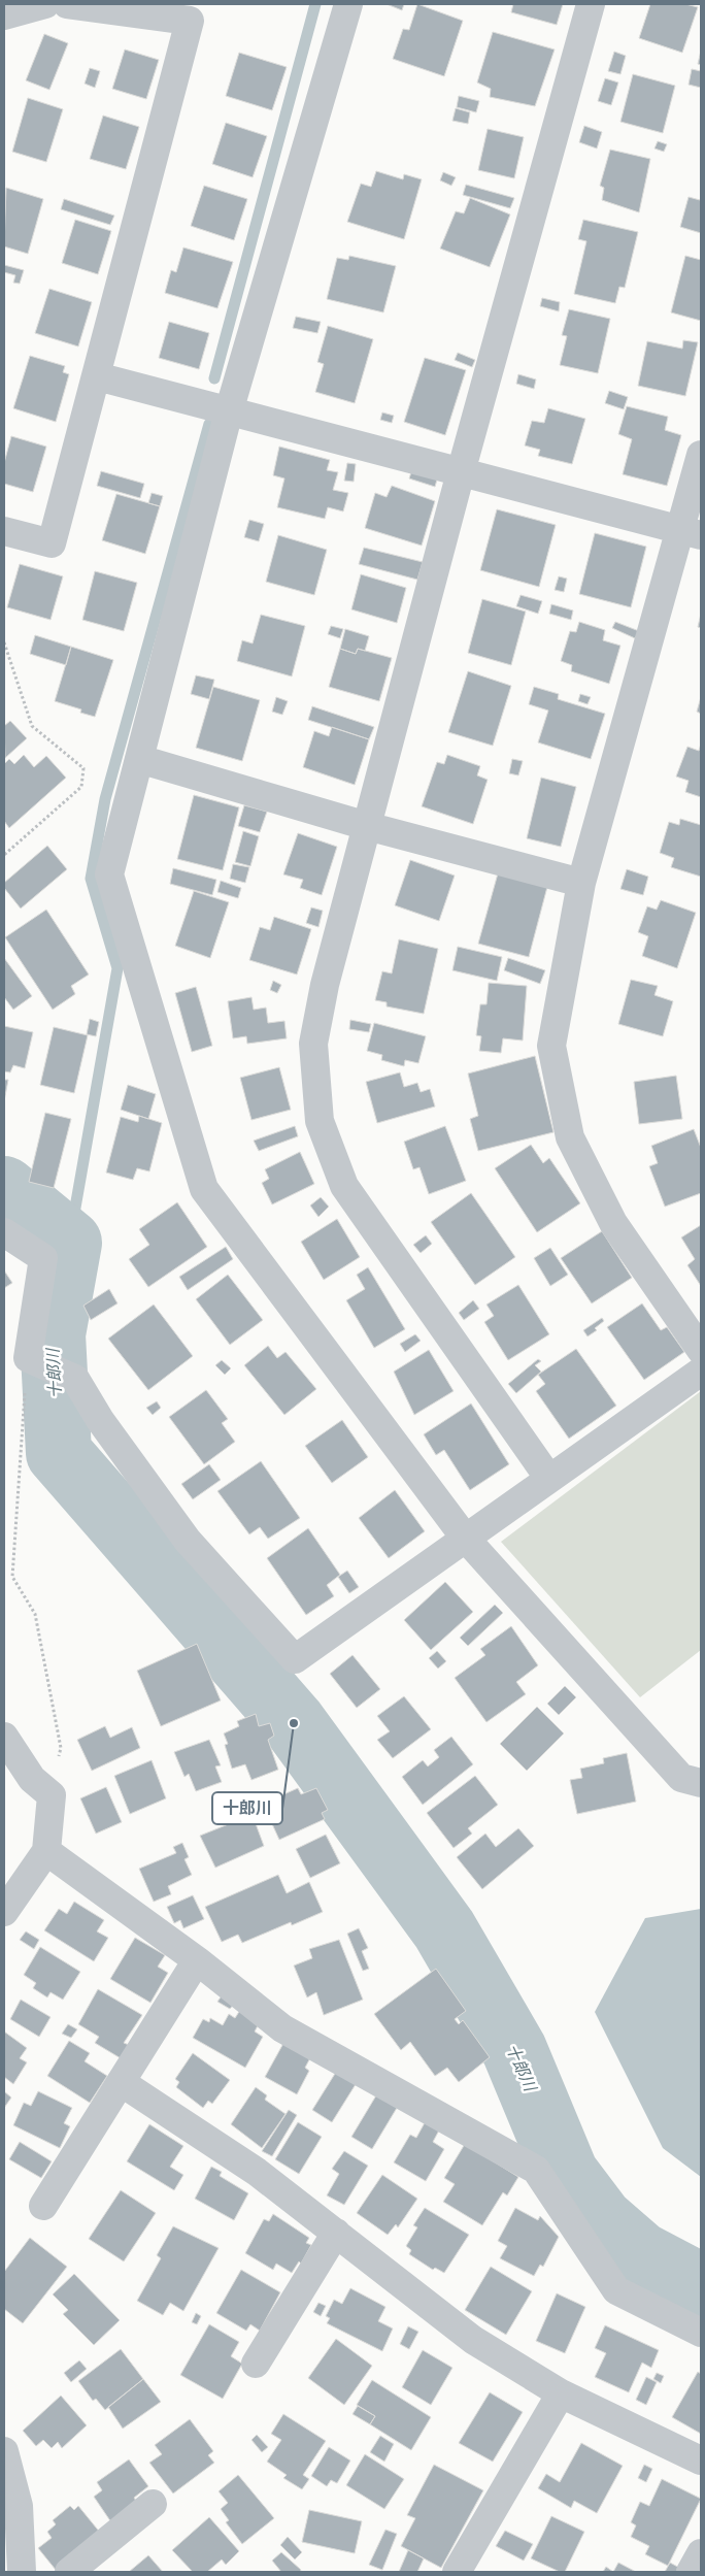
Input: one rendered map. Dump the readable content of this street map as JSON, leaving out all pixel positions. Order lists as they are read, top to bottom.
{
  "water": ["十郎川"],
  "places": ["十郎川"]
}
